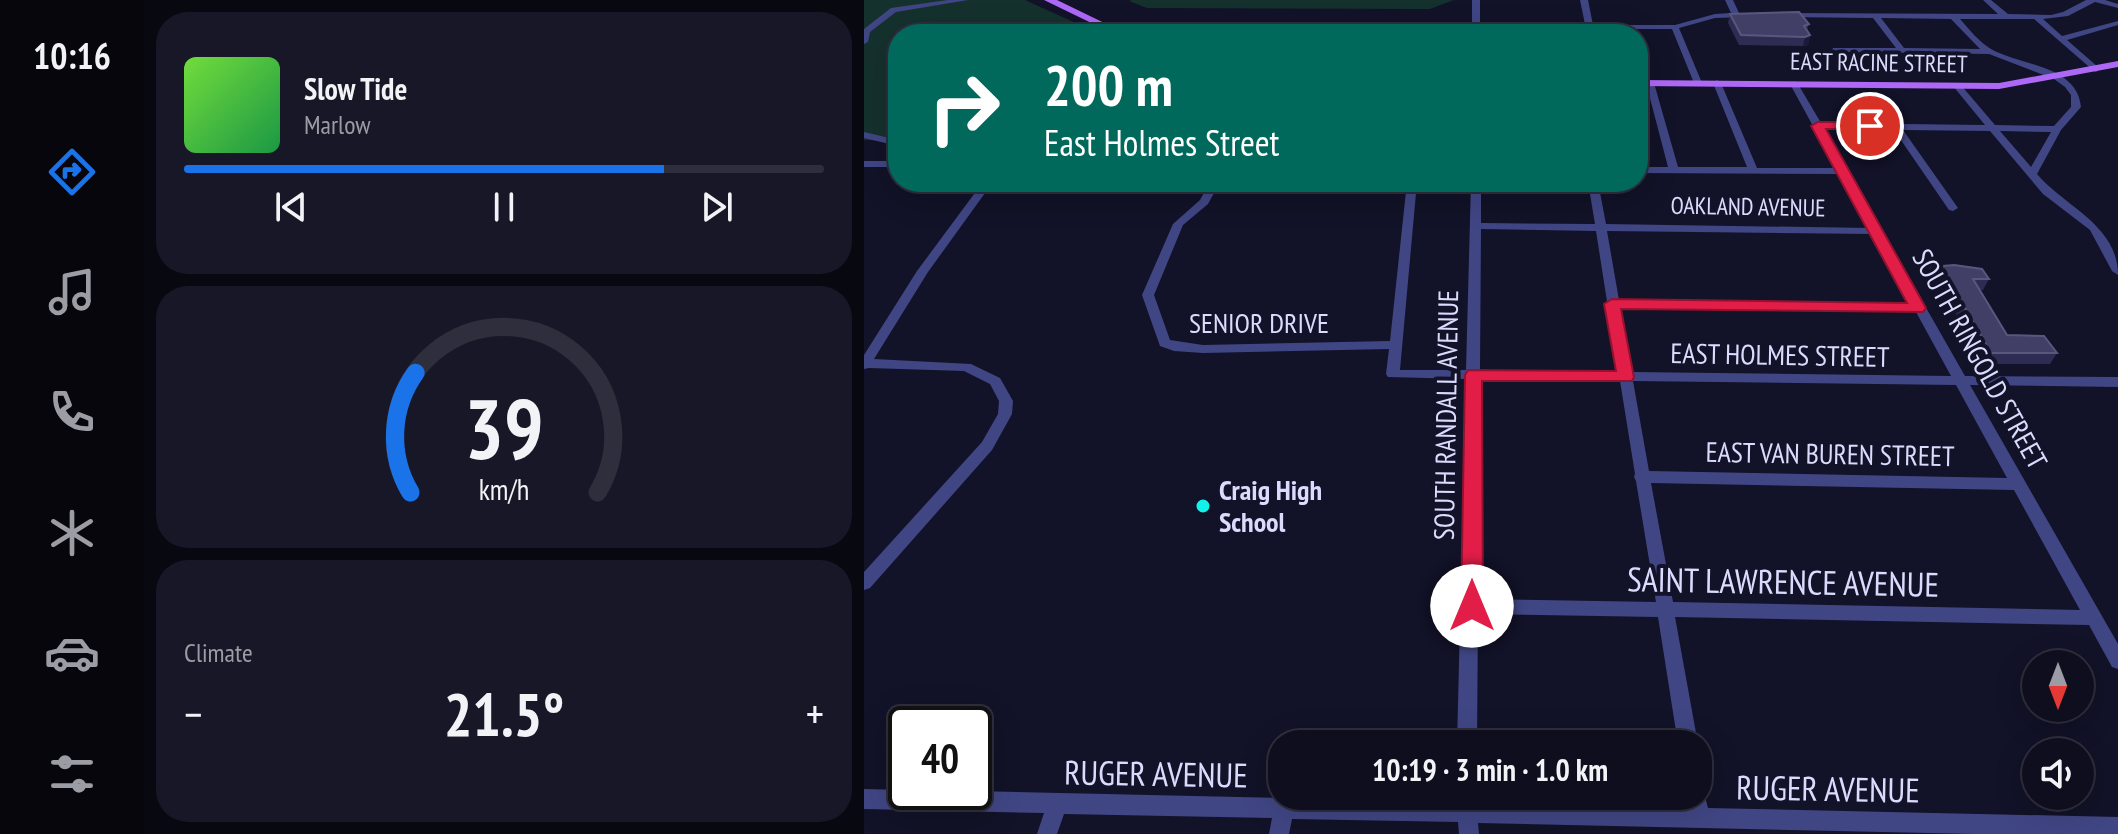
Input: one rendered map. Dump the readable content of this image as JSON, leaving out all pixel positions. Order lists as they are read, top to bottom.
{
  "streets": {
    "main road": ["EAST RACINE STREET"],
    "street": [
      "OAKLAND AVENUE",
      "SENIOR DRIVE",
      "EAST HOLMES STREET",
      "SOUTH RINGOLD STREET",
      "SOUTH RANDALL AVENUE",
      "EAST VAN BUREN STREET",
      "SAINT LAWRENCE AVENUE",
      "RUGER AVENUE"
    ]
  },
  "crossings": [
    ["EAST RACINE STREET", "SOUTH RINGOLD STREET"],
    ["OAKLAND AVENUE", "SOUTH RINGOLD STREET"],
    ["OAKLAND AVENUE", "SOUTH RANDALL AVENUE"],
    ["SENIOR DRIVE", "EAST HOLMES STREET"],
    ["EAST HOLMES STREET", "SOUTH RINGOLD STREET"],
    ["EAST HOLMES STREET", "SOUTH RANDALL AVENUE"],
    ["SOUTH RINGOLD STREET", "EAST VAN BUREN STREET"],
    ["SOUTH RINGOLD STREET", "SAINT LAWRENCE AVENUE"],
    ["SOUTH RANDALL AVENUE", "SAINT LAWRENCE AVENUE"]
  ],
  "places": ["Craig High School"],
  "north": "bottom",
  "page": {
    "tabs": "10:16",
    "turn": ["200 m", "East Holmes Street"],
    "song": ["Slow Tide", "Marlow"],
    "tile": "Climate",
    "heat": ["−", "21.5°", "+"],
    "limit": "40",
    "trip": "10:19 · 3 min · 1.0 km",
    "gauge": ["39", "km/h"]
  }
}
